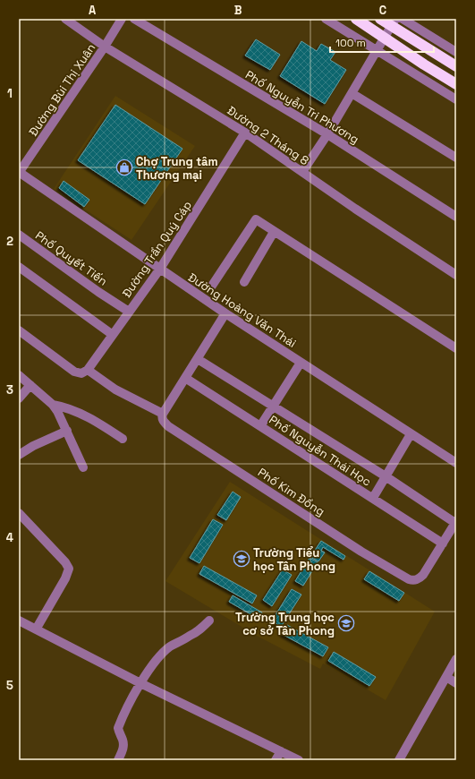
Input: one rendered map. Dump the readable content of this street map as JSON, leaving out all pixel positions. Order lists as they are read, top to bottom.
{
  "streets": {
    "street": [
      "Đường Bùi Thị Xuân",
      "Phố Nguyễn Tri Phương",
      "Đường 2 Tháng 8",
      "Đường Trần Quý Cáp",
      "Phố Quyết Tiến",
      "Đường Hoàng Văn Thái",
      "Phố Nguyễn Thái Học",
      "Phố Kim Đồng"
    ]
  },
  "crossings": [
    ["Đường Bùi Thị Xuân", "Đường 2 Tháng 8"],
    ["Đường Bùi Thị Xuân", "Đường Hoàng Văn Thái"],
    ["Đường 2 Tháng 8", "Đường Trần Quý Cáp"],
    ["Đường Trần Quý Cáp", "Phố Quyết Tiến"],
    ["Đường Trần Quý Cáp", "Đường Hoàng Văn Thái"],
    ["Phố Nguyễn Thái Học", "Phố Kim Đồng"]
  ],
  "places": {
    "shop": ["Chợ Trung tâm Thương mại"],
    "school or university": ["Trường Tiểu học Tân Phong", "Trường Trung học cơ sở Tân Phong"]
  },
  "scale_bar": "100 m",
  "grid": {
    "columns": ["A", "B", "C"],
    "rows": [
      "1",
      "2",
      "3",
      "4",
      "5"
    ]
  }
}
